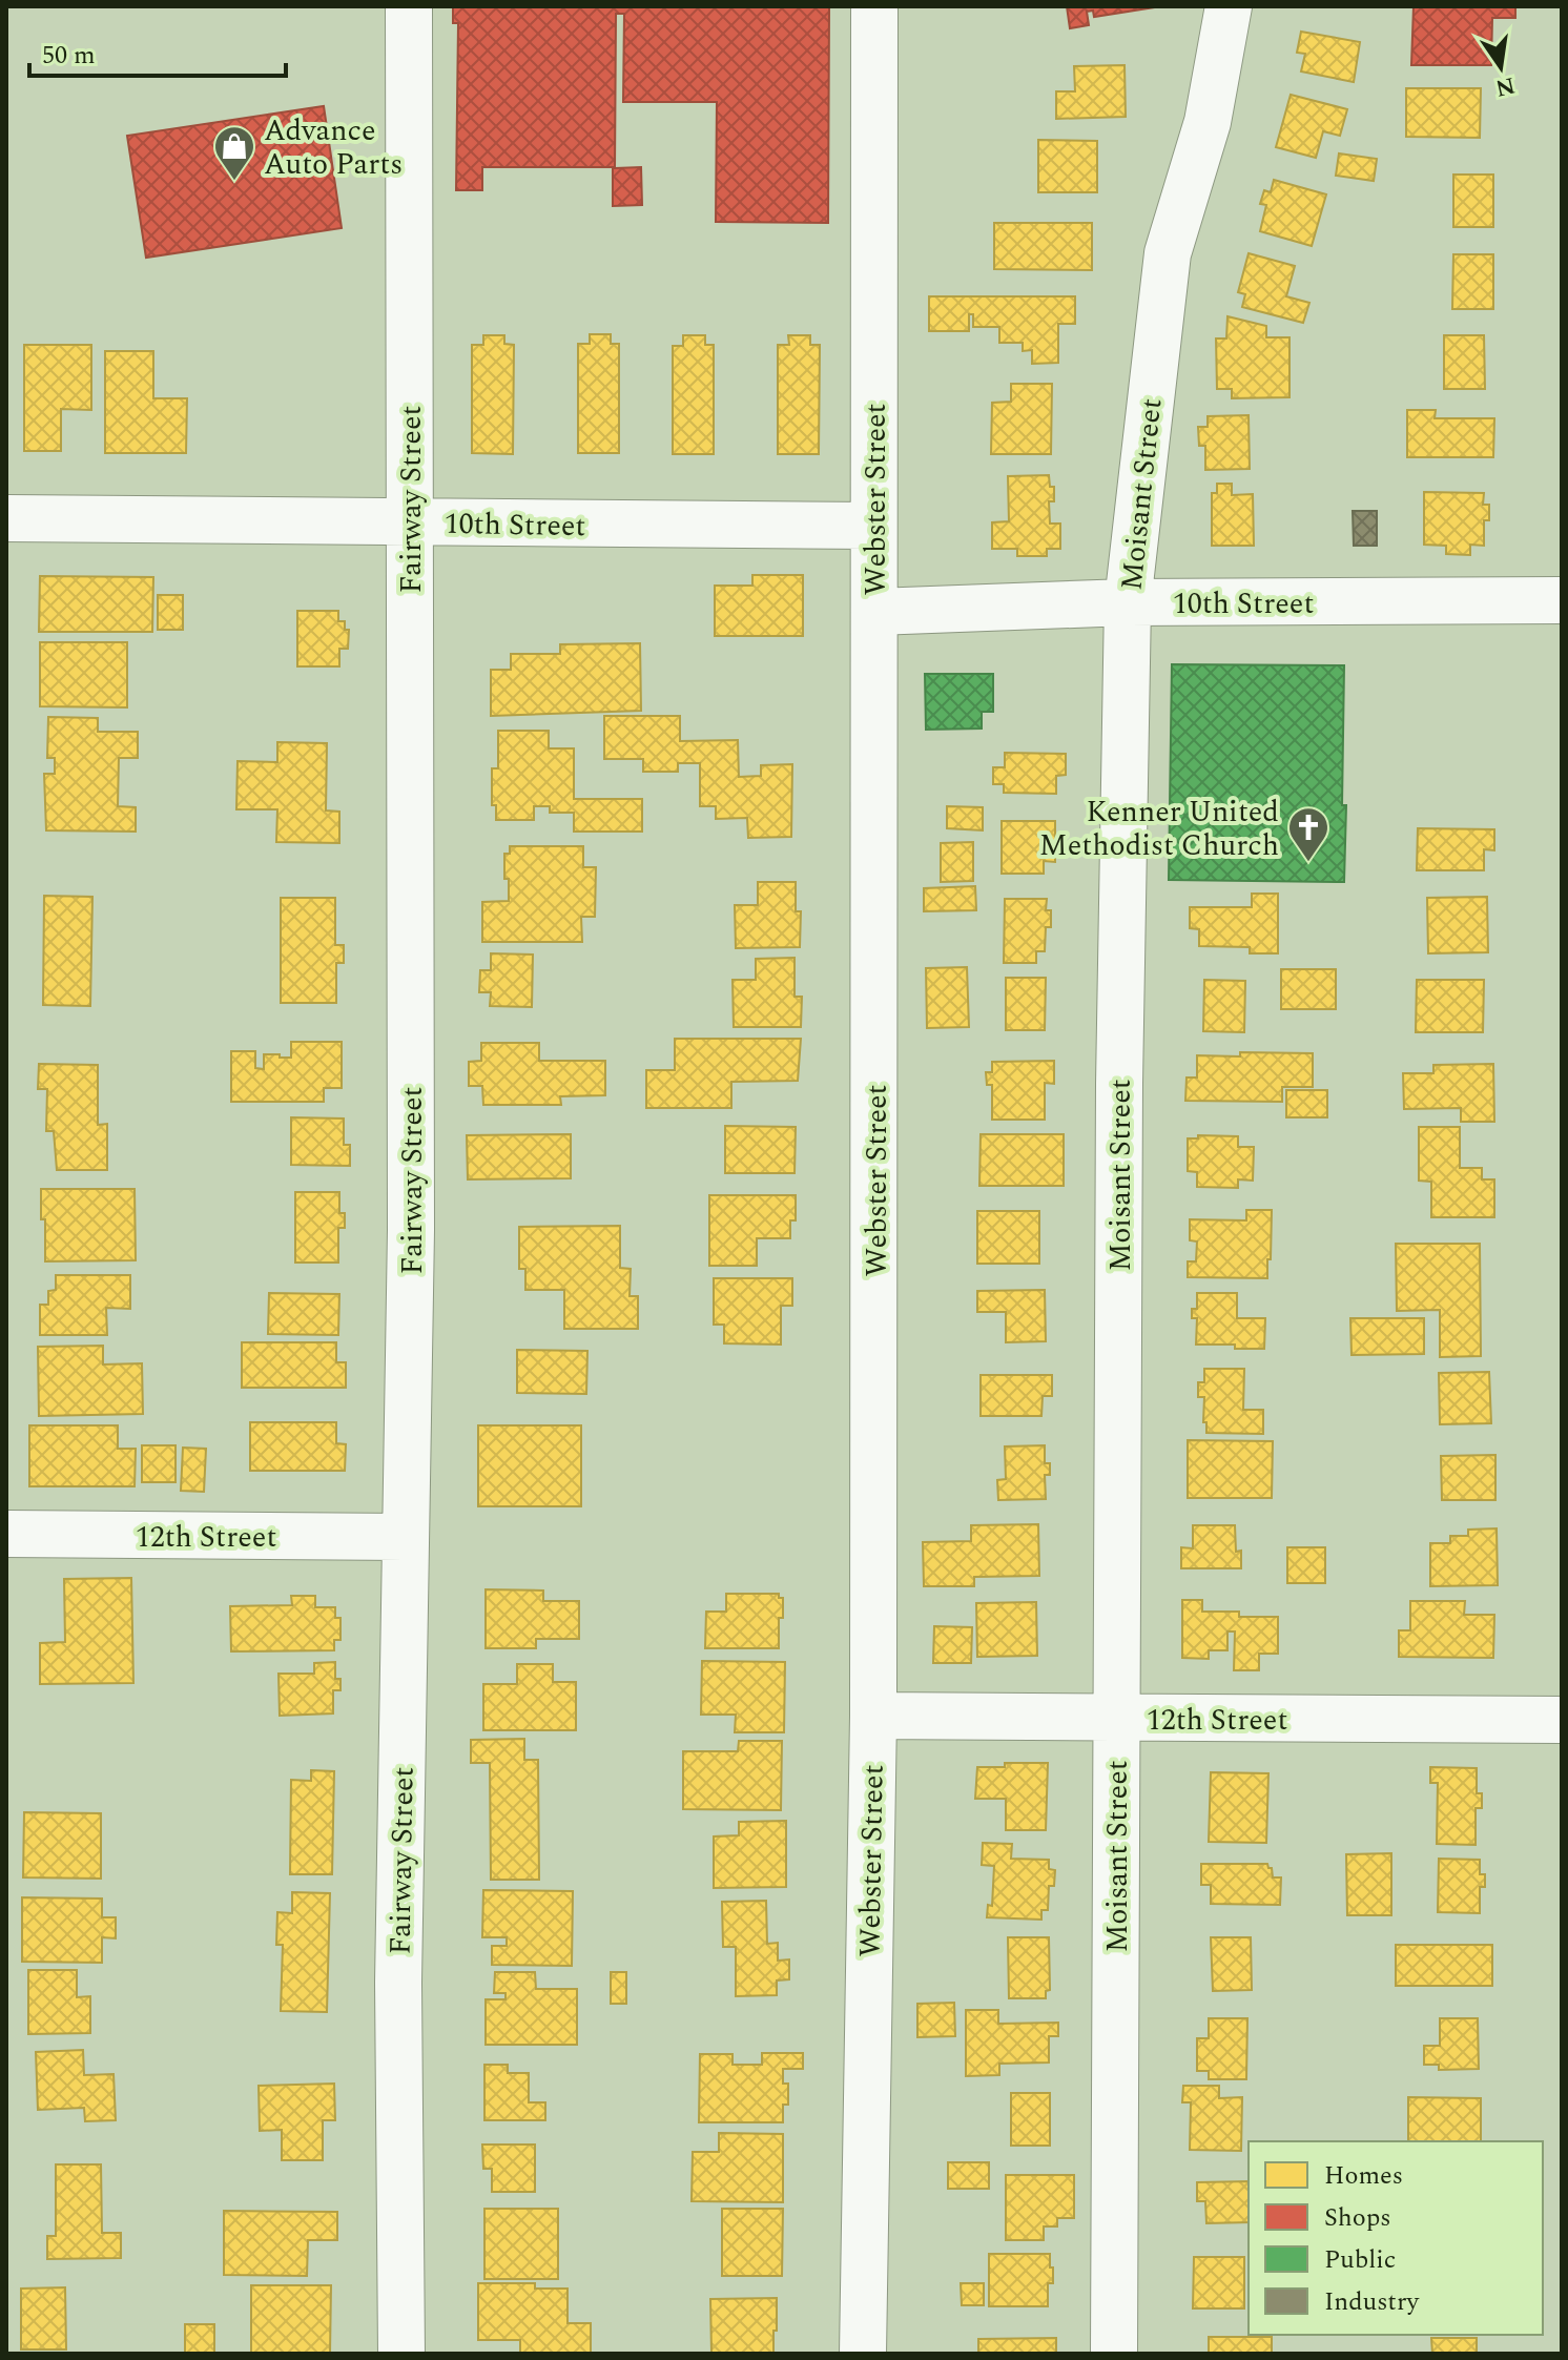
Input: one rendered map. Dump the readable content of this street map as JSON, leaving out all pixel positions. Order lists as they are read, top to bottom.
{
  "streets": {
    "street": [
      "Moisant Street",
      "Fairway Street",
      "Webster Street",
      "10th Street",
      "12th Street"
    ]
  },
  "crossings": [
    ["Moisant Street", "10th Street"],
    ["Moisant Street", "12th Street"],
    ["Fairway Street", "10th Street"],
    ["Fairway Street", "12th Street"],
    ["Webster Street", "10th Street"],
    ["Webster Street", "12th Street"]
  ],
  "places": {
    "shop": ["Advance Auto Parts"],
    "church": ["Kenner United Methodist Church"]
  },
  "legend": [
    "Homes",
    "Shops",
    "Public",
    "Industry"
  ],
  "scale_bar": "50 m",
  "north": "bottom"
}
